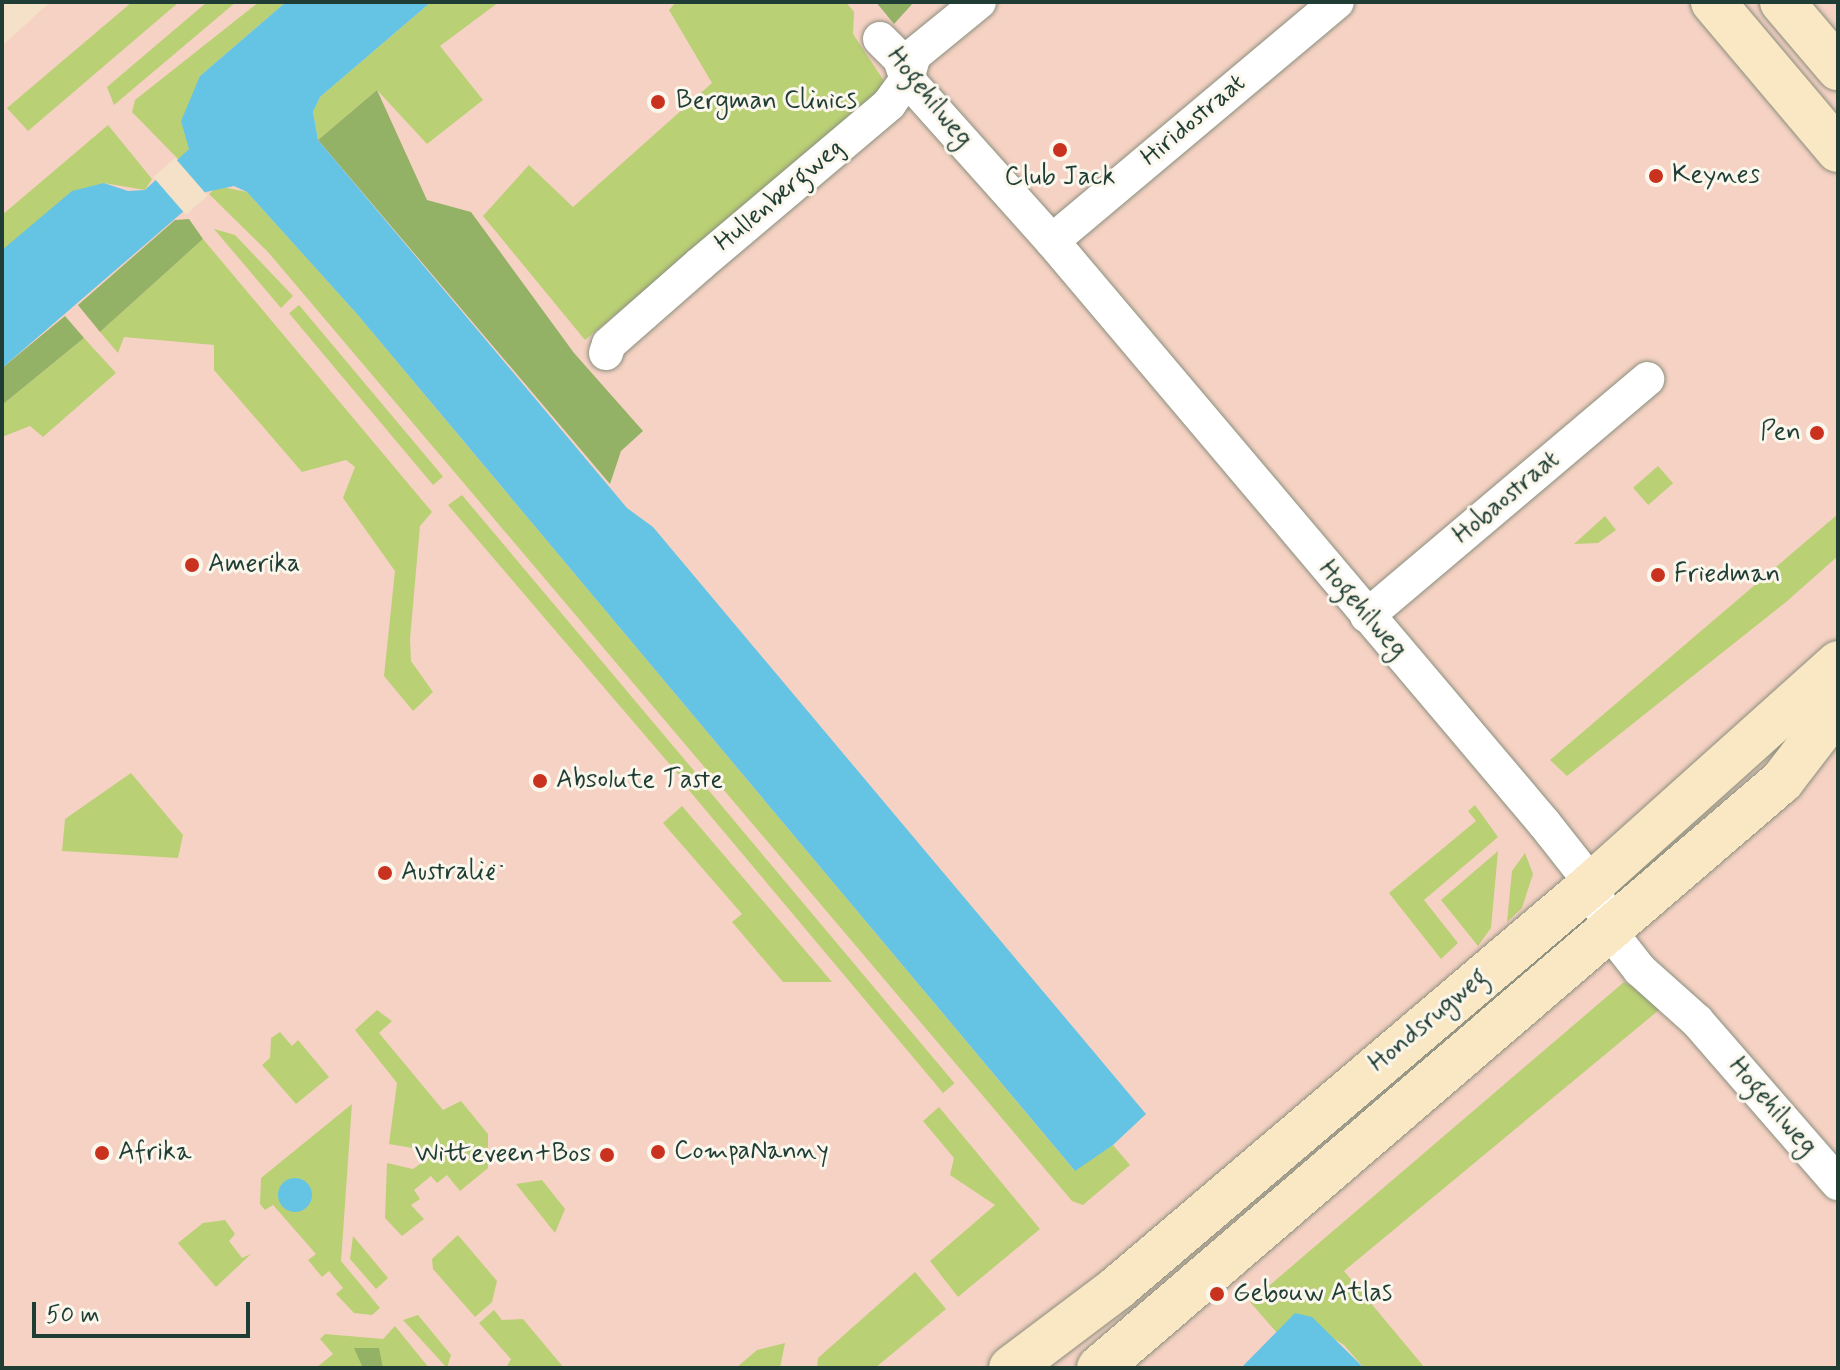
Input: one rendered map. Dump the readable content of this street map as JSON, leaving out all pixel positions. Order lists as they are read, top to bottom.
{
  "streets": {
    "street": [
      "Hogehilweg",
      "Hiridostraat",
      "Hullenbergweg",
      "Hobaostraat",
      "Hondsrugweg"
    ]
  },
  "crossings": [
    ["Hogehilweg", "Hiridostraat"],
    ["Hogehilweg", "Hullenbergweg"],
    ["Hogehilweg", "Hobaostraat"],
    ["Hogehilweg", "Hondsrugweg"]
  ],
  "places": [
    "Bergman Clinics",
    "Club Jack",
    "Keynes",
    "Pen",
    "Amerika",
    "Friedman",
    "Absolute Taste",
    "Australië",
    "CompaNanny",
    "Afrika",
    "Witteveen+Bos",
    "Gebouw Atlas"
  ],
  "scale_bar": "50 m"
}
